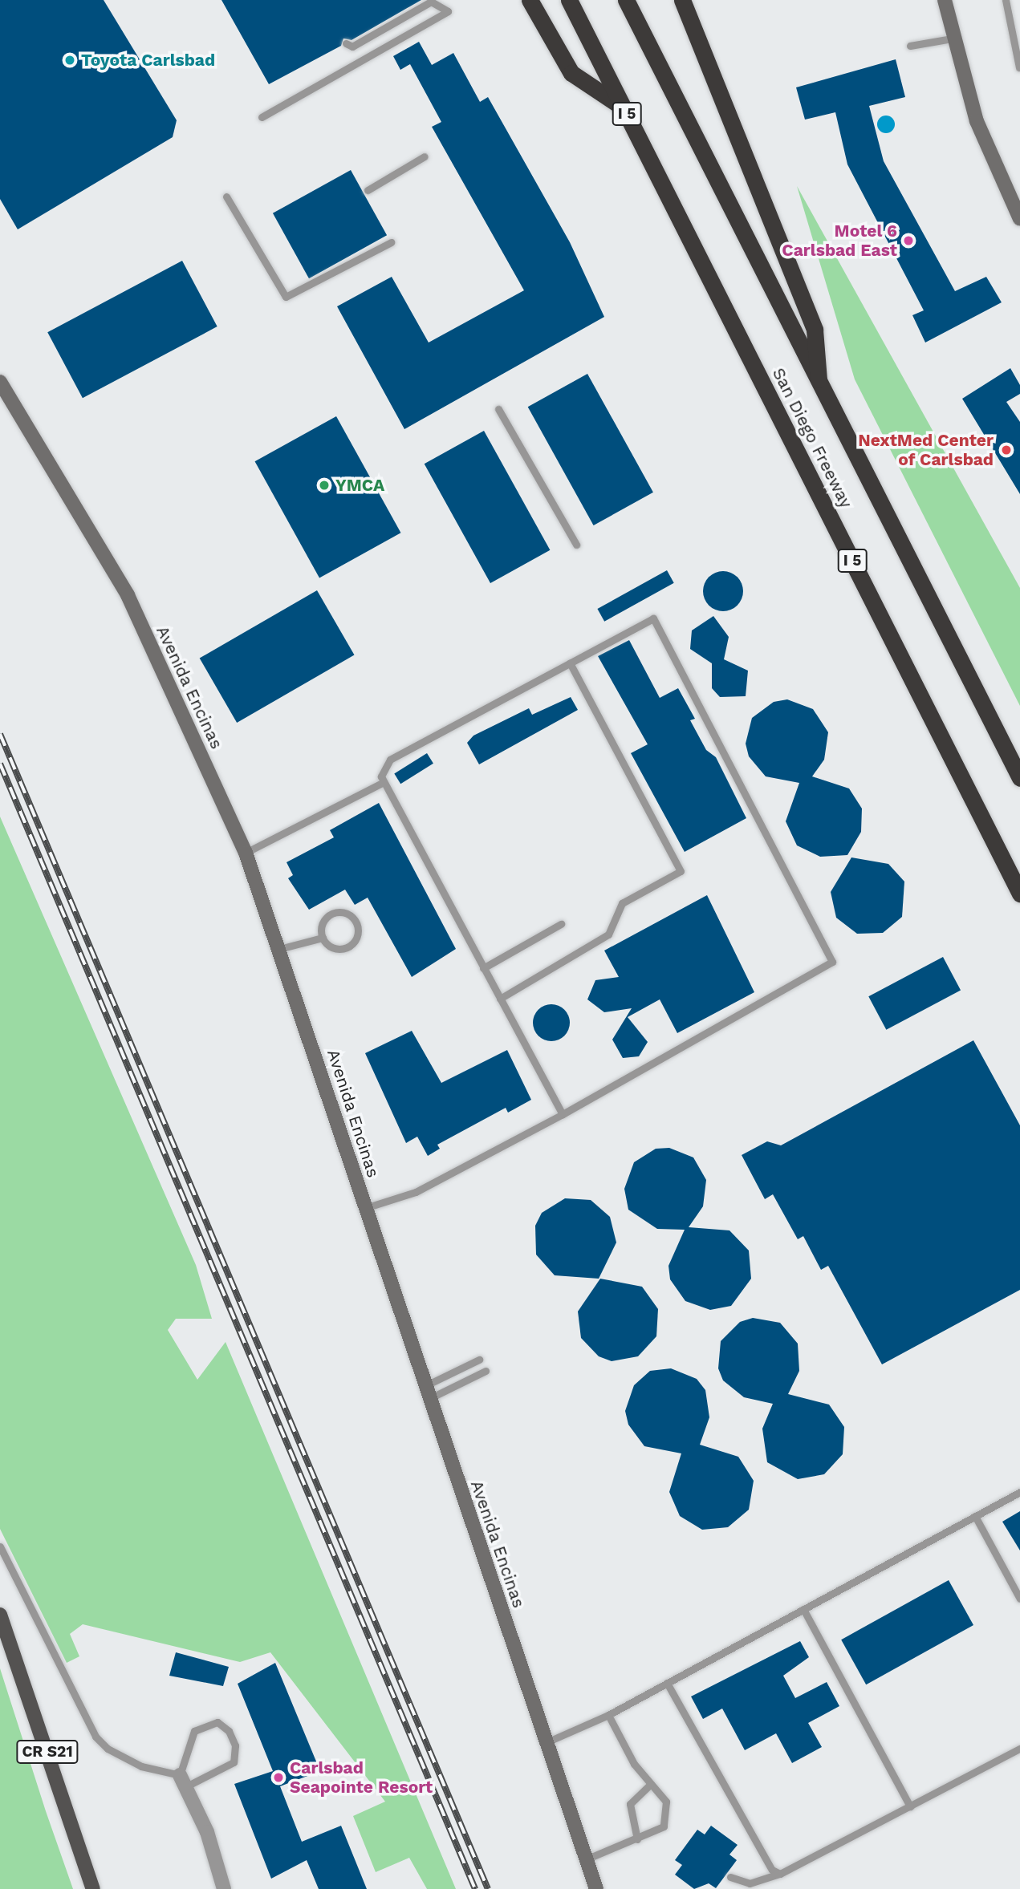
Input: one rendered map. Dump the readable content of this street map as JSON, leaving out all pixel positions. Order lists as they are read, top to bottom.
{
  "streets": {
    "highway": ["I 5", "San Diego Freeway"],
    "main road": ["CR S21"],
    "street": ["Avenida Encinas"]
  },
  "places": [
    "Toyota Carlsbad",
    "Motel 6 Carlsbad East",
    "NextMed Center of Carlsbad",
    "YMCA",
    "Carlsbad Seapointe Resort"
  ]
}
